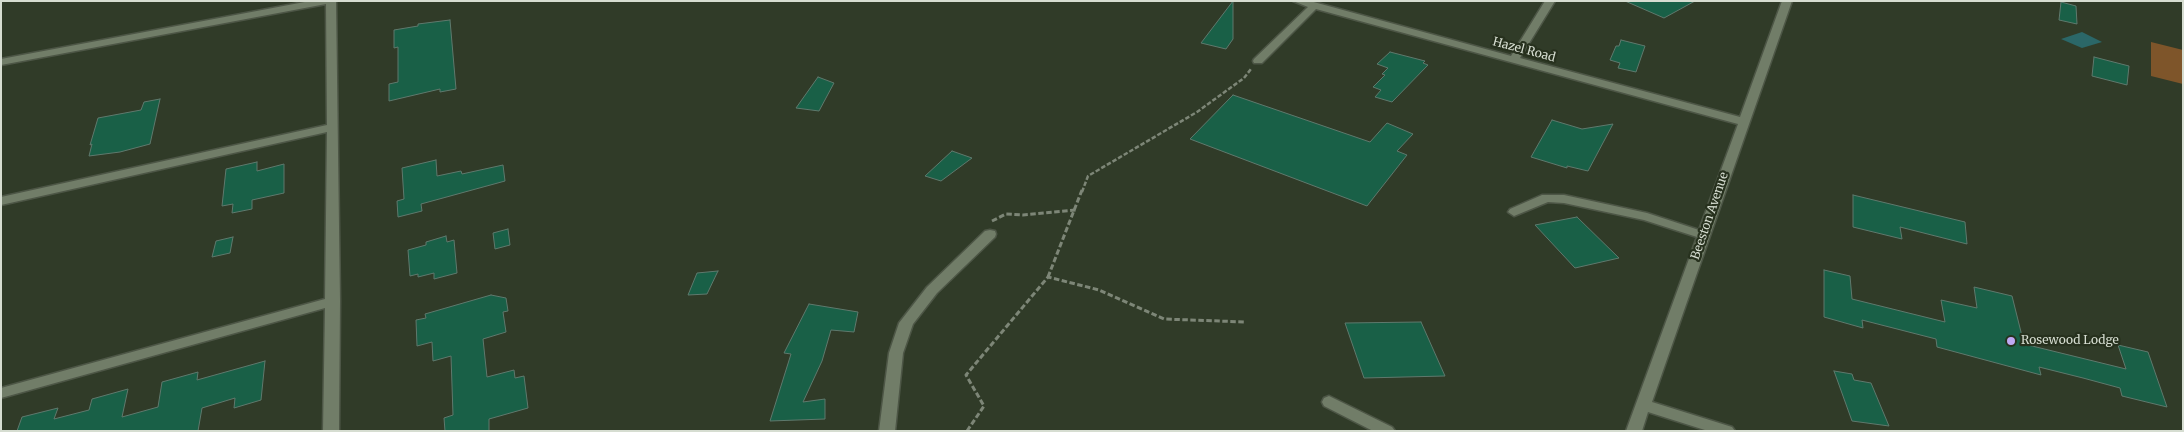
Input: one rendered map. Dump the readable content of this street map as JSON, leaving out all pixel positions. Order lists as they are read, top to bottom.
{
  "streets": {
    "street": ["Hazel Road", "Beeston Avenue"]
  },
  "crossings": [
    ["Hazel Road", "Beeston Avenue"]
  ],
  "places": ["Rosewood Lodge"]
}
